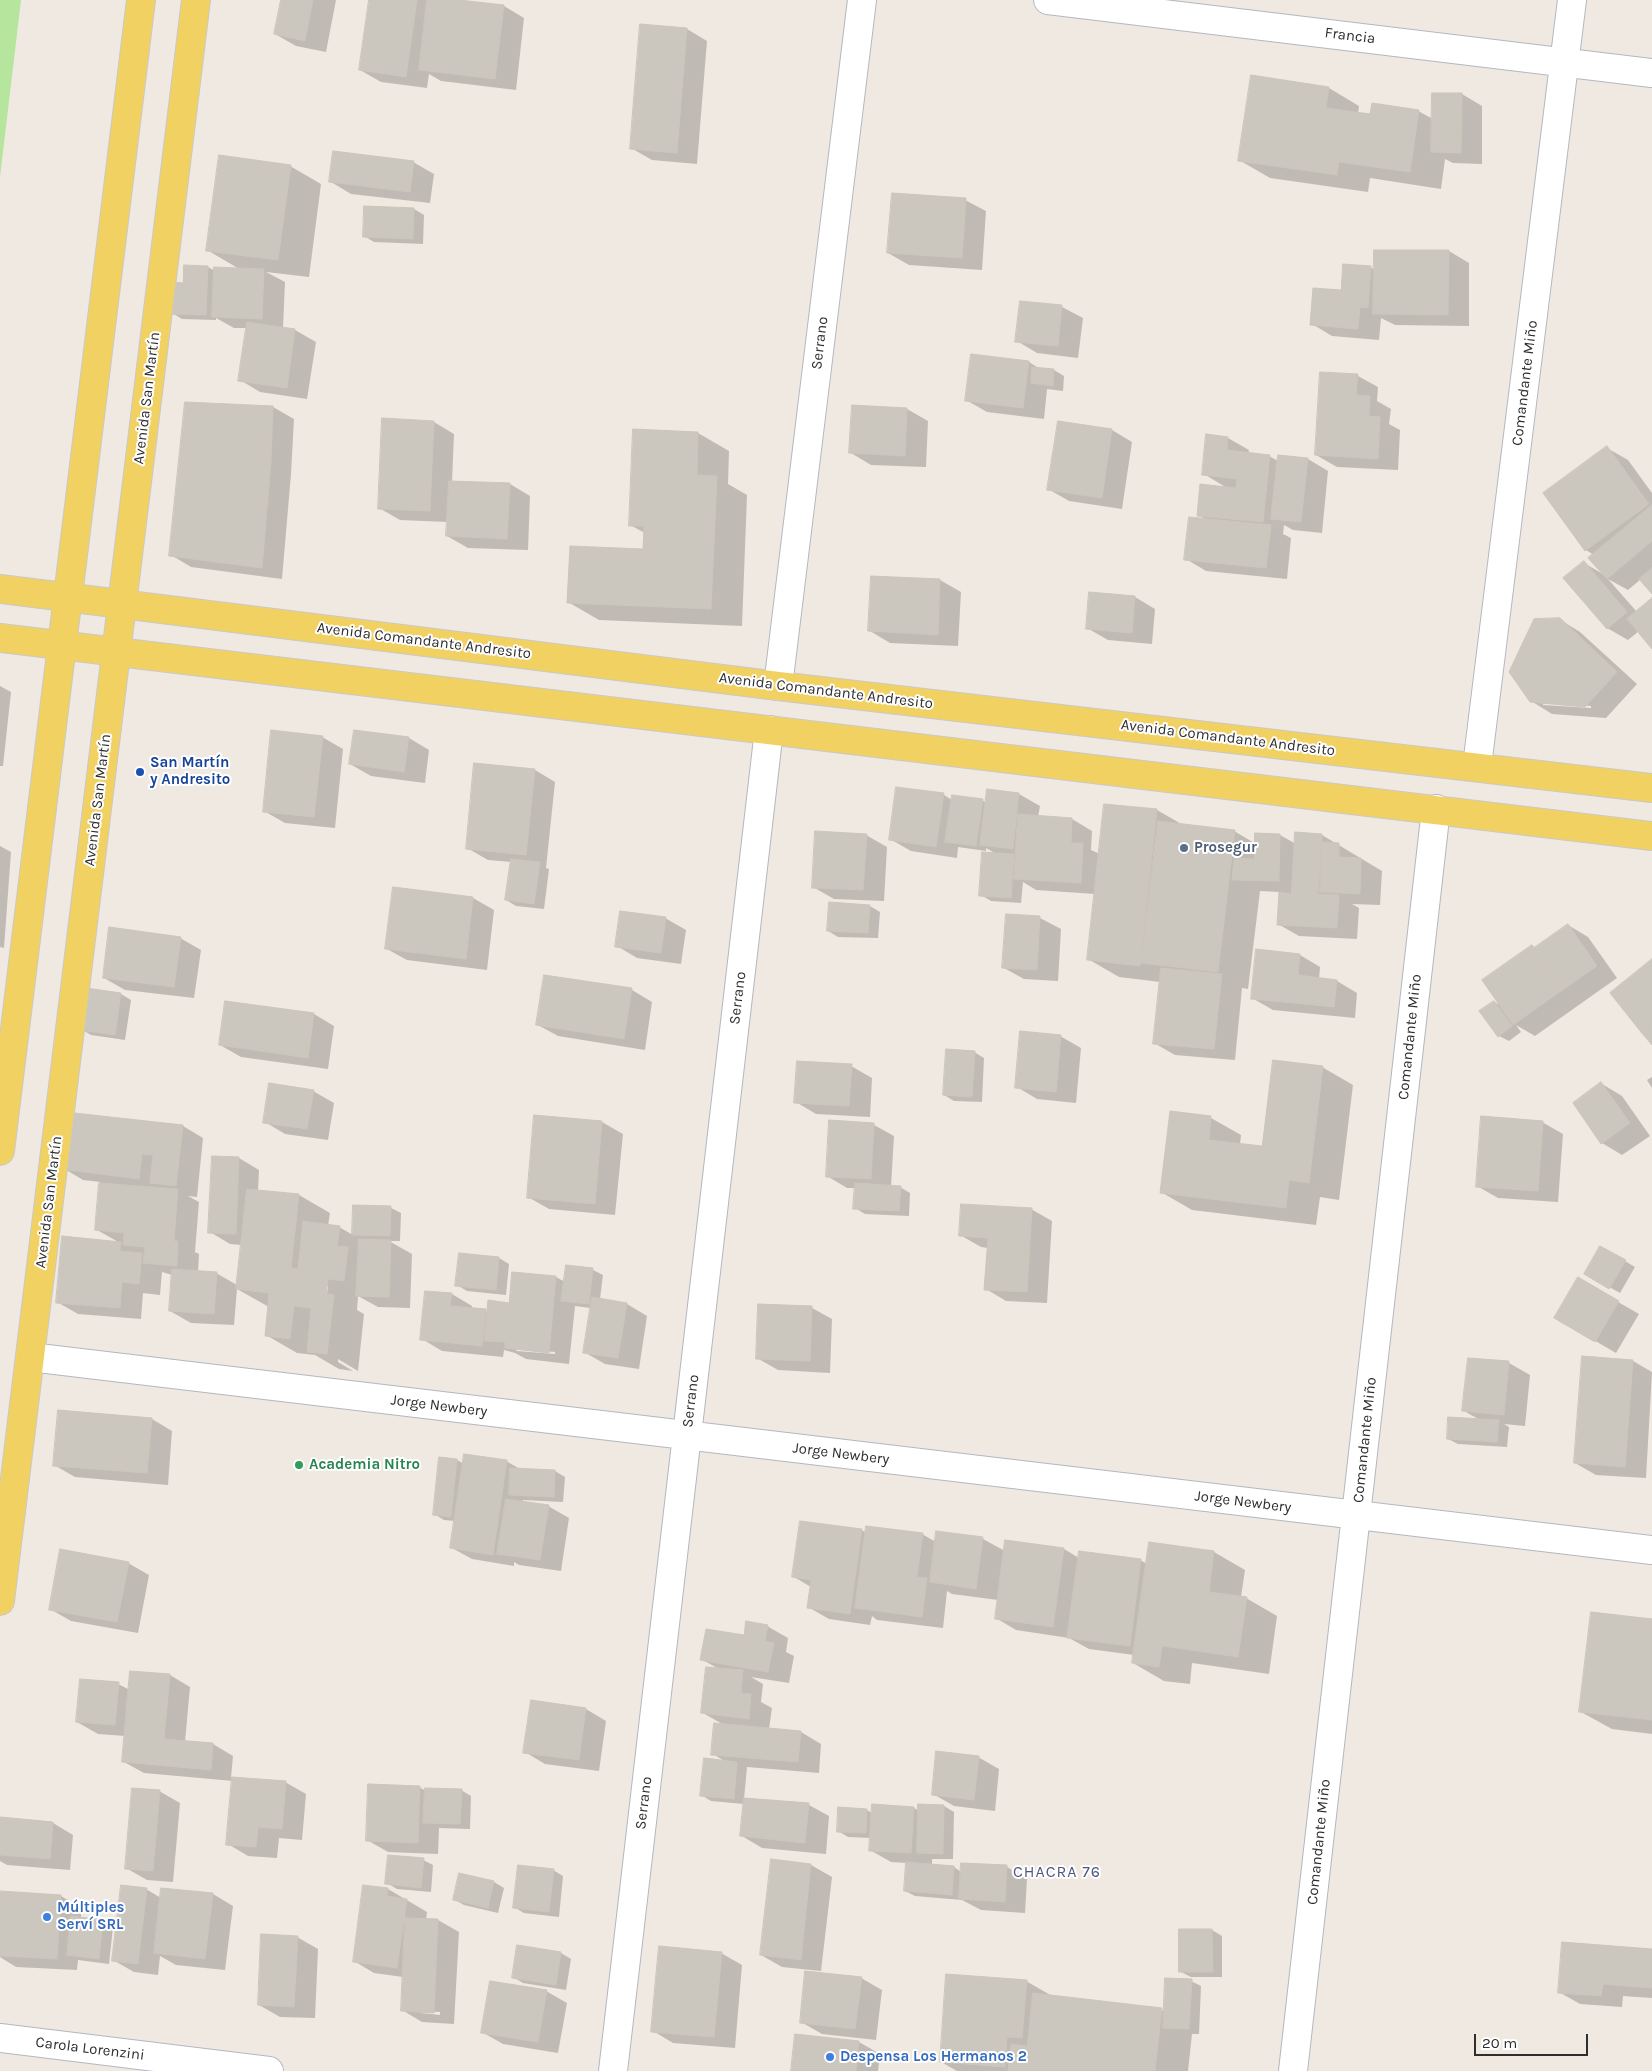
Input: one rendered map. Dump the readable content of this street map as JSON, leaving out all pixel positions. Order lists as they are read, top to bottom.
{
  "streets": {
    "main road": ["Avenida San Martín", "Avenida Comandante Andresito"],
    "street": [
      "Francia",
      "Serrano",
      "Comandante Miño",
      "Jorge Newbery",
      "Carola Lorenzini"
    ]
  },
  "crossings": [
    ["Francia", "Comandante Miño"],
    ["Serrano", "Avenida Comandante Andresito"],
    ["Serrano", "Jorge Newbery"],
    ["Comandante Miño", "Avenida Comandante Andresito"],
    ["Comandante Miño", "Jorge Newbery"],
    ["Avenida San Martín", "Avenida Comandante Andresito"],
    ["Avenida San Martín", "Jorge Newbery"]
  ],
  "districts": ["CHACRA 76"],
  "places": [
    "San Martín y Andresito",
    "Prosegur",
    "Academia Nitro",
    "Múltiples Serví SRL",
    "Despensa Los Hermanos 2"
  ],
  "scale_bar": "20 m"
}
